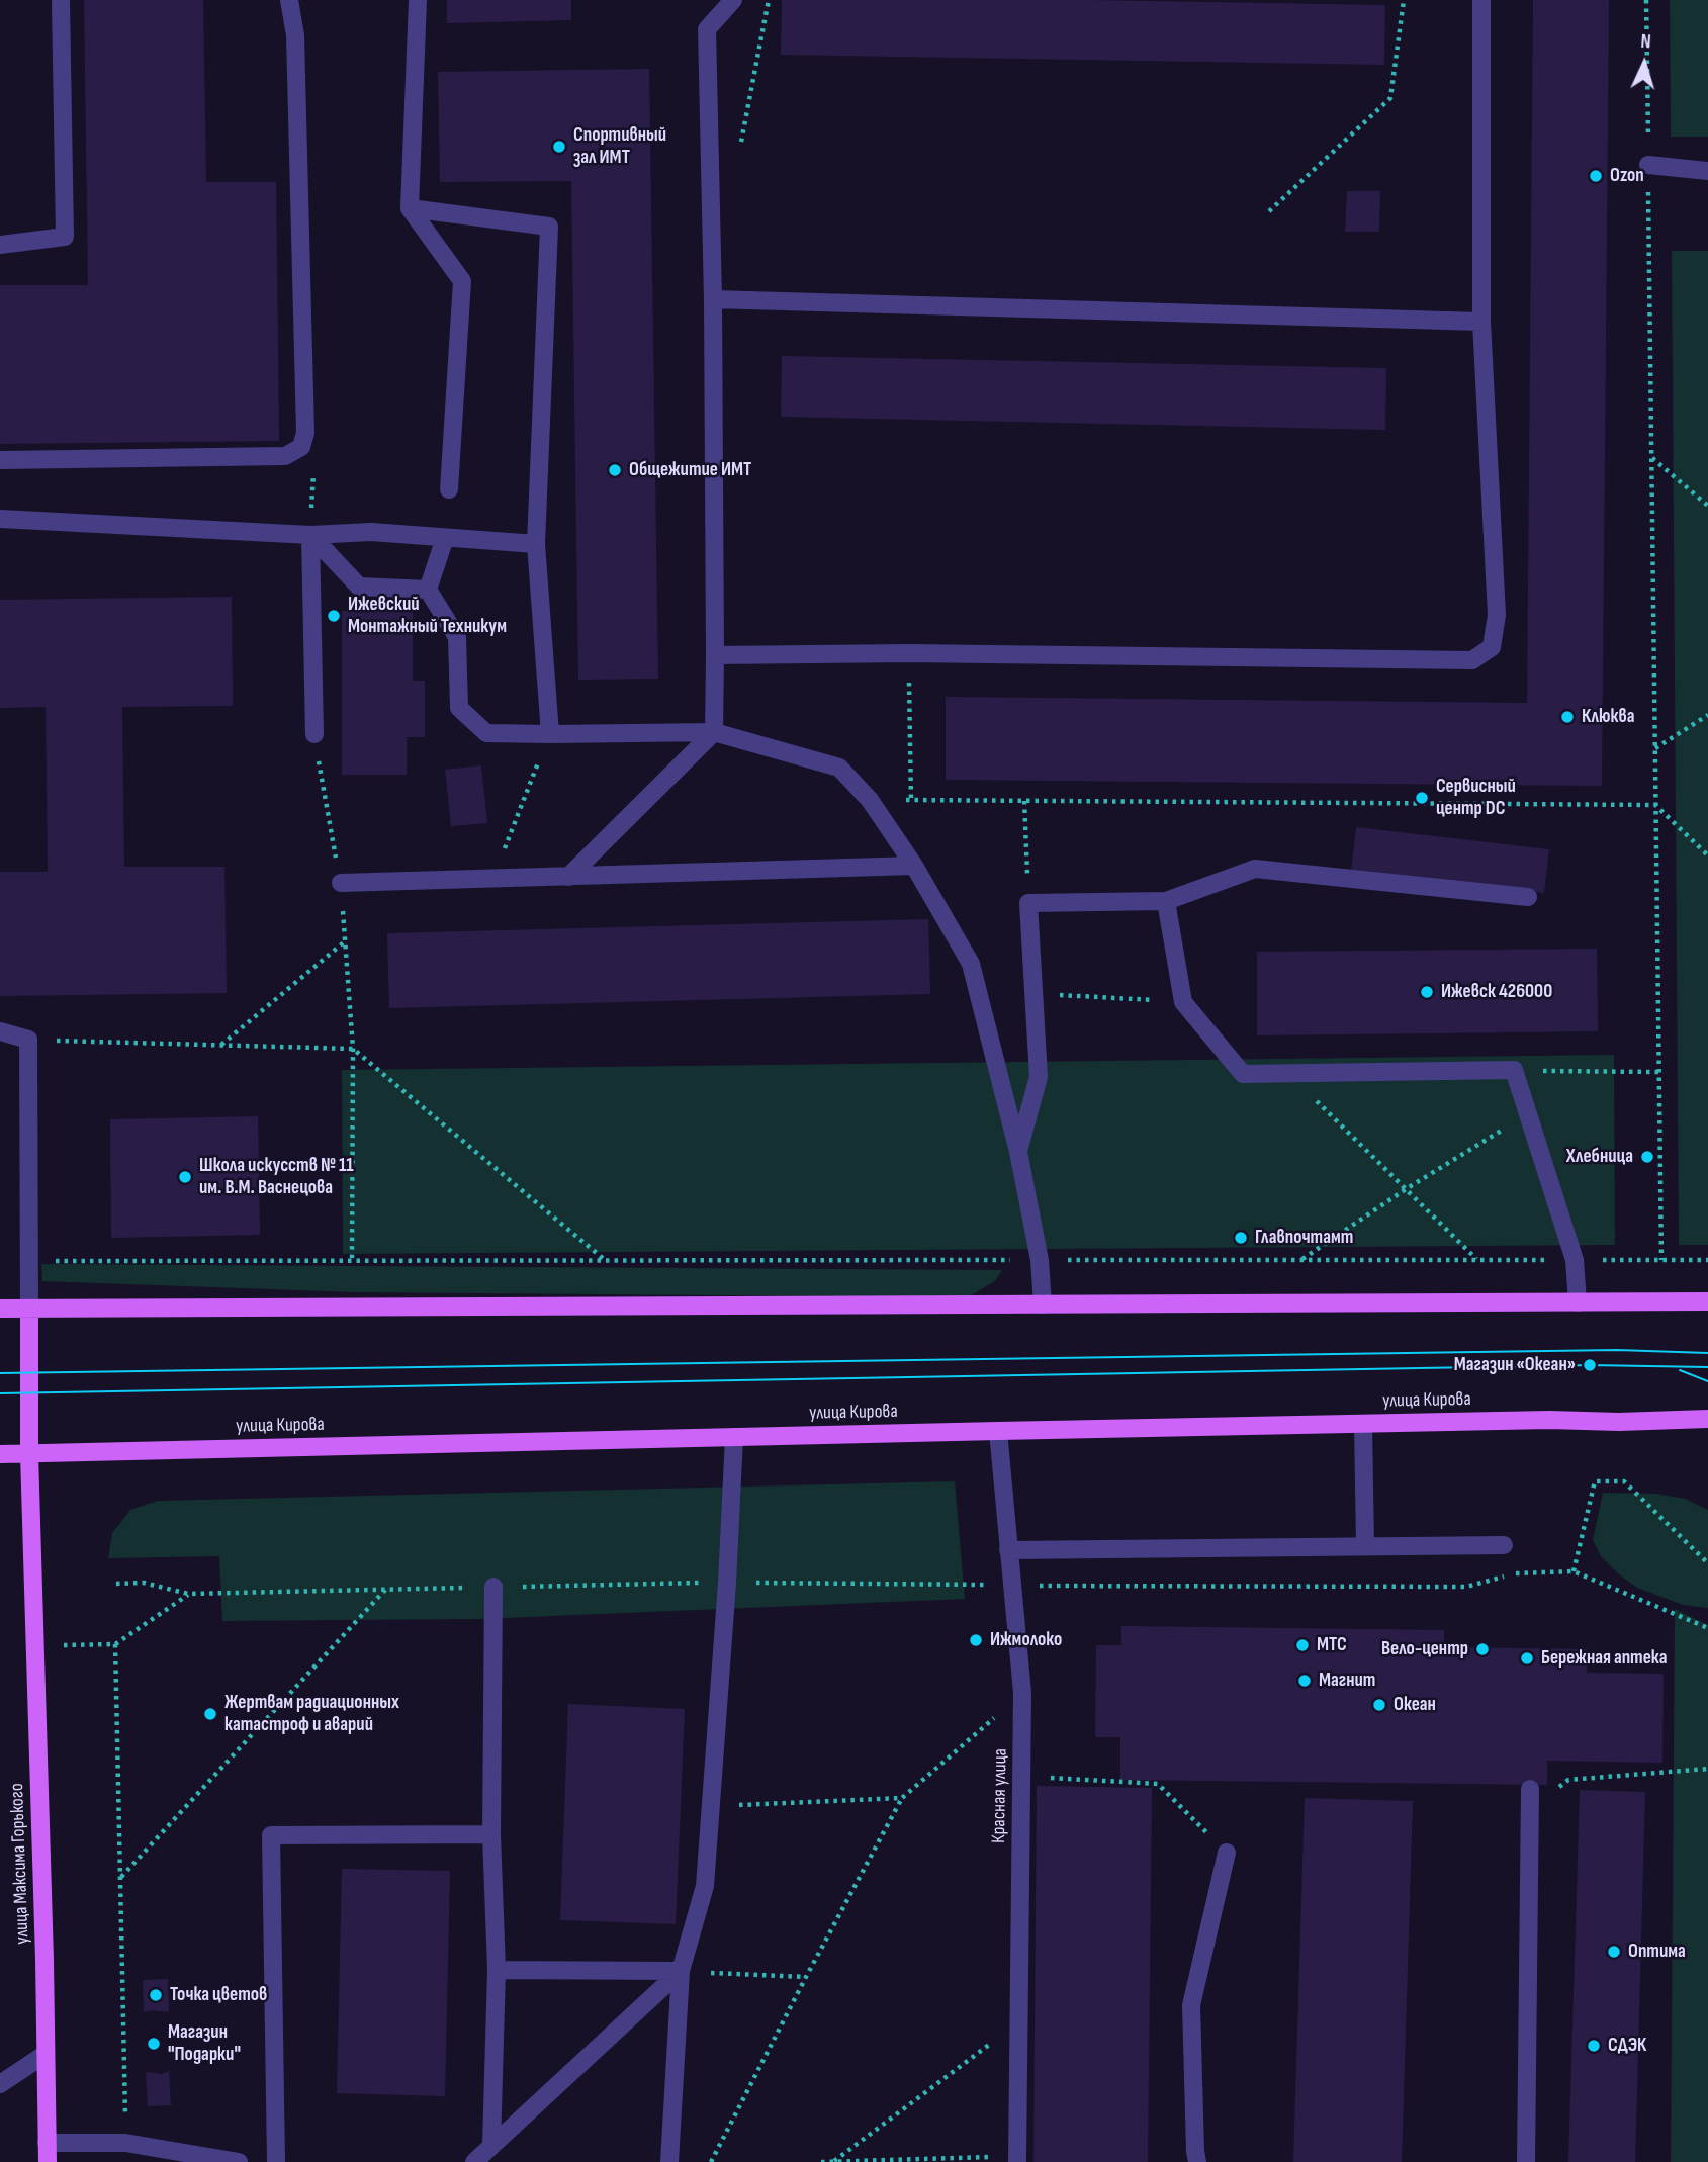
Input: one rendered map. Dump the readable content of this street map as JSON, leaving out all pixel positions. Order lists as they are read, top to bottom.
{
  "streets": {
    "main road": ["улица Кирова", "улица Максима Горького"],
    "lane": ["Красная улица"]
  },
  "crossings": [
    ["улица Кирова", "Красная улица"],
    ["улица Кирова", "улица Максима Горького"]
  ],
  "places": [
    "Спортивный зал ИМТ",
    "Ozon",
    "Общежитие ИМТ",
    "Ижевский Монтажный Техникум",
    "Клюква",
    "Сервисный центр DC",
    "Ижевск 426000",
    "Хлебница",
    "Школа искусств № 11 им. В.М. Васнецова",
    "Главпочтамт",
    "Магазин «Океан»",
    "Ижмолоко",
    "МТС",
    "Вело-центр",
    "Бережная аптека",
    "Магнит",
    "Океан",
    "Жертвам радиационных катастроф и аварий",
    "Оптима",
    "Точка цветов",
    "Магазин \"Подарки\"",
    "СДЭК"
  ],
  "north": "top"
}
